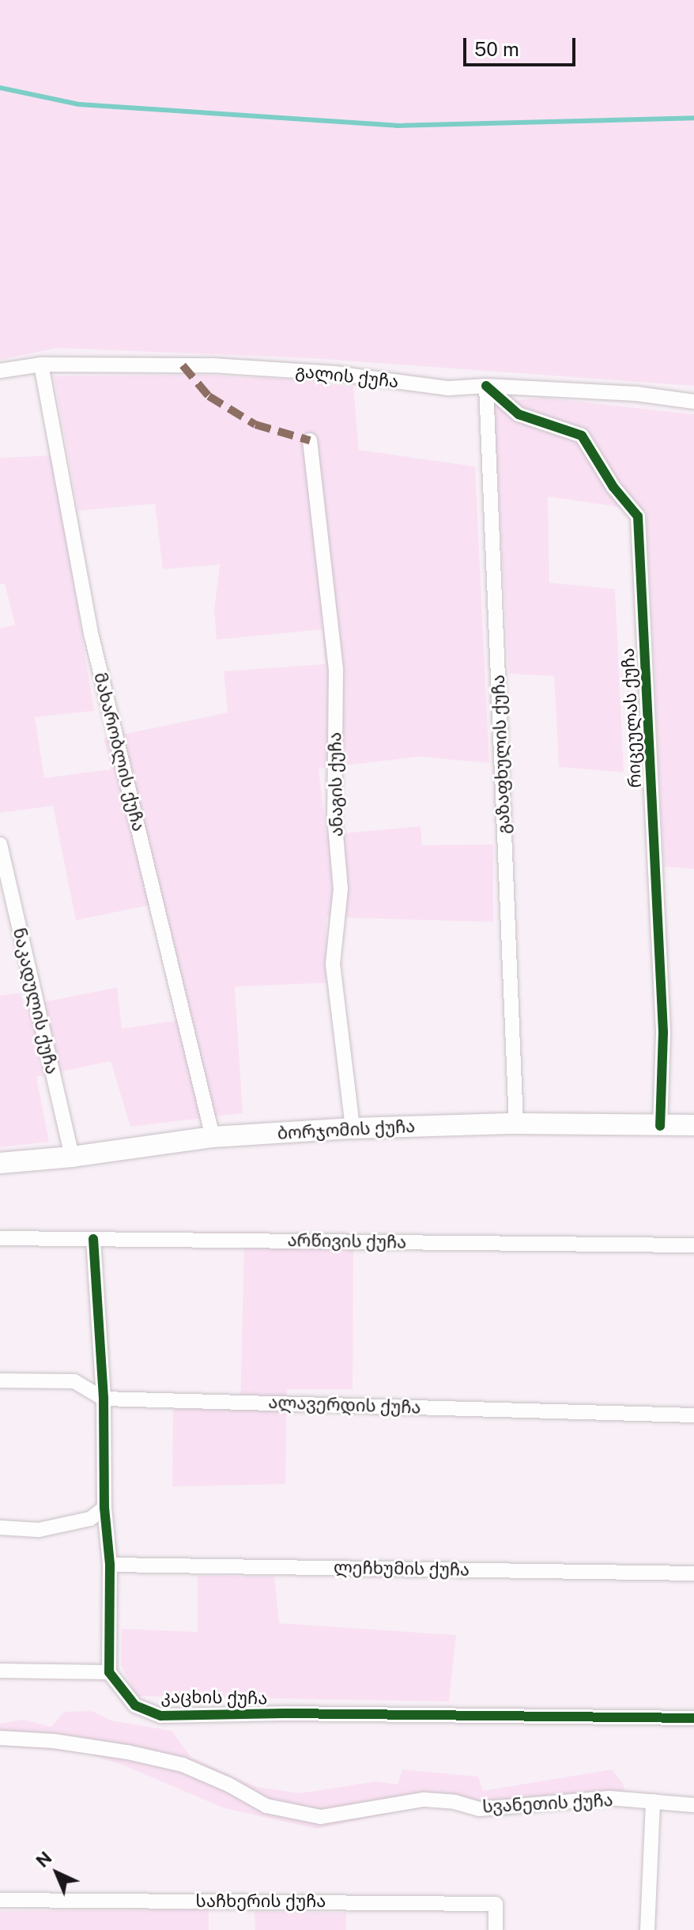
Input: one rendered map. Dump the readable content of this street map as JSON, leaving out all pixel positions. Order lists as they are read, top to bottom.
{
  "streets": {
    "street": [
      "გალის ქუჩა",
      "რიცეულას ქუჩა",
      "მახარობლის ქუჩა",
      "გაზაფხულის ქუჩა",
      "ანაგის ქუჩა",
      "ნაკადულის ქუჩა",
      "ბორჯომის ქუჩა",
      "არწივის ქუჩა",
      "ალავერდის ქუჩა",
      "ლეჩხუმის ქუჩა",
      "კაცხის ქუჩა",
      "სვანეთის ქუჩა",
      "საჩხერის ქუჩა"
    ]
  },
  "crossings": [
    ["გალის ქუჩა", "რიცეულას ქუჩა"],
    ["გალის ქუჩა", "მახარობლის ქუჩა"],
    ["გალის ქუჩა", "გაზაფხულის ქუჩა"],
    ["რიცეულას ქუჩა", "გაზაფხულის ქუჩა"],
    ["რიცეულას ქუჩა", "ბორჯომის ქუჩა"],
    ["მახარობლის ქუჩა", "ბორჯომის ქუჩა"],
    ["გაზაფხულის ქუჩა", "ბორჯომის ქუჩა"],
    ["ანაგის ქუჩა", "ბორჯომის ქუჩა"],
    ["ნაკადულის ქუჩა", "ბორჯომის ქუჩა"]
  ],
  "scale_bar": "50 m",
  "north": "top left"
}
